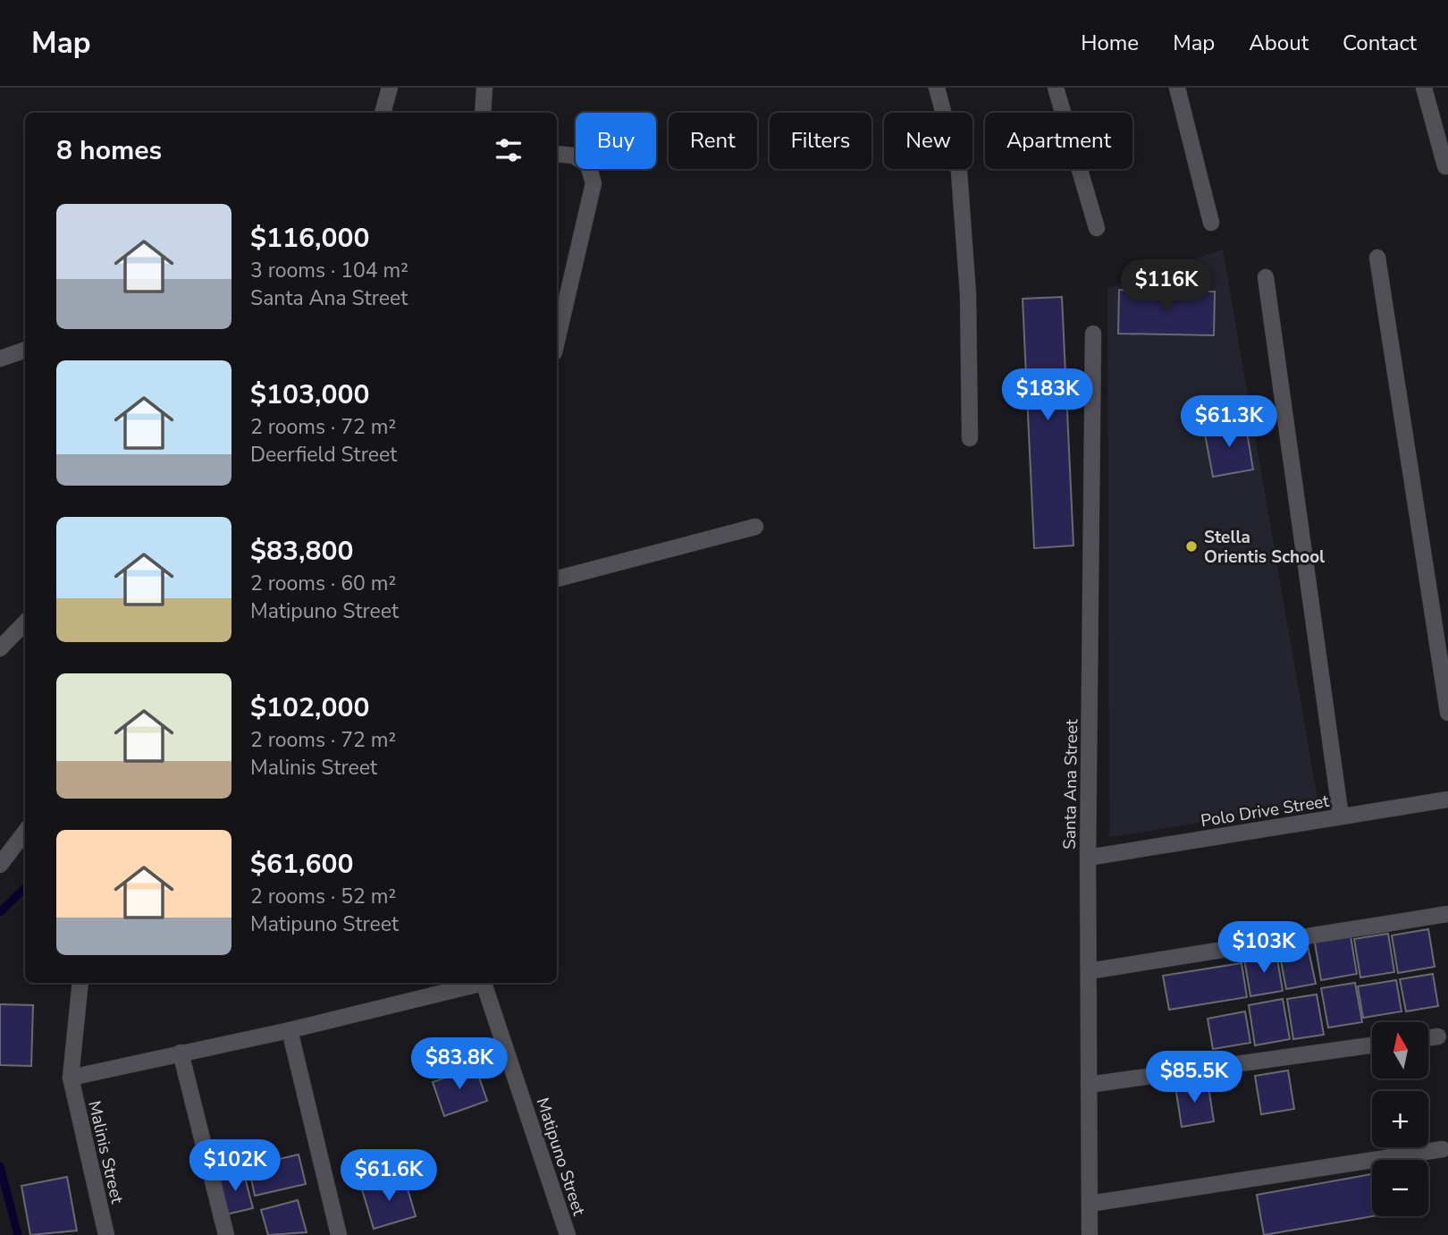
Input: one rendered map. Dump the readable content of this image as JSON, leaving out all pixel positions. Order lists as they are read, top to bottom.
{
  "streets": {
    "street": [
      "Santa Ana Street",
      "Polo Drive Street",
      "Malinis Street",
      "Matipuno Street"
    ]
  },
  "crossings": [
    ["Santa Ana Street", "Polo Drive Street"]
  ],
  "places": ["Stella Orientis School"],
  "north": "top",
  "page": {
    "header": "Map",
    "nav": [
      "Home",
      "Map",
      "About",
      "Contact"
    ],
    "chip": [
      "Buy",
      "Rent",
      "Filters",
      "New",
      "Apartment"
    ],
    "heading": "8 homes",
    "list": [
      {
        "name": "$116,000",
        "note": "3 rooms · 104 m² · Santa Ana Street"
      },
      {
        "name": "$103,000",
        "note": "2 rooms · 72 m² · Deerfield Street"
      },
      {
        "name": "$83,800",
        "note": "2 rooms · 60 m² · Matipuno Street"
      },
      {
        "name": "$102,000",
        "note": "2 rooms · 72 m² · Malinis Street"
      },
      {
        "name": "$61,600",
        "note": "2 rooms · 52 m² · Matipuno Street"
      }
    ],
    "price": [
      "$116K",
      "$183K",
      "$61.3K",
      "$103K",
      "$83.8K",
      "$85.5K",
      "$102K",
      "$61.6K"
    ],
    "map_buttons": ["+", "−"]
  }
}
